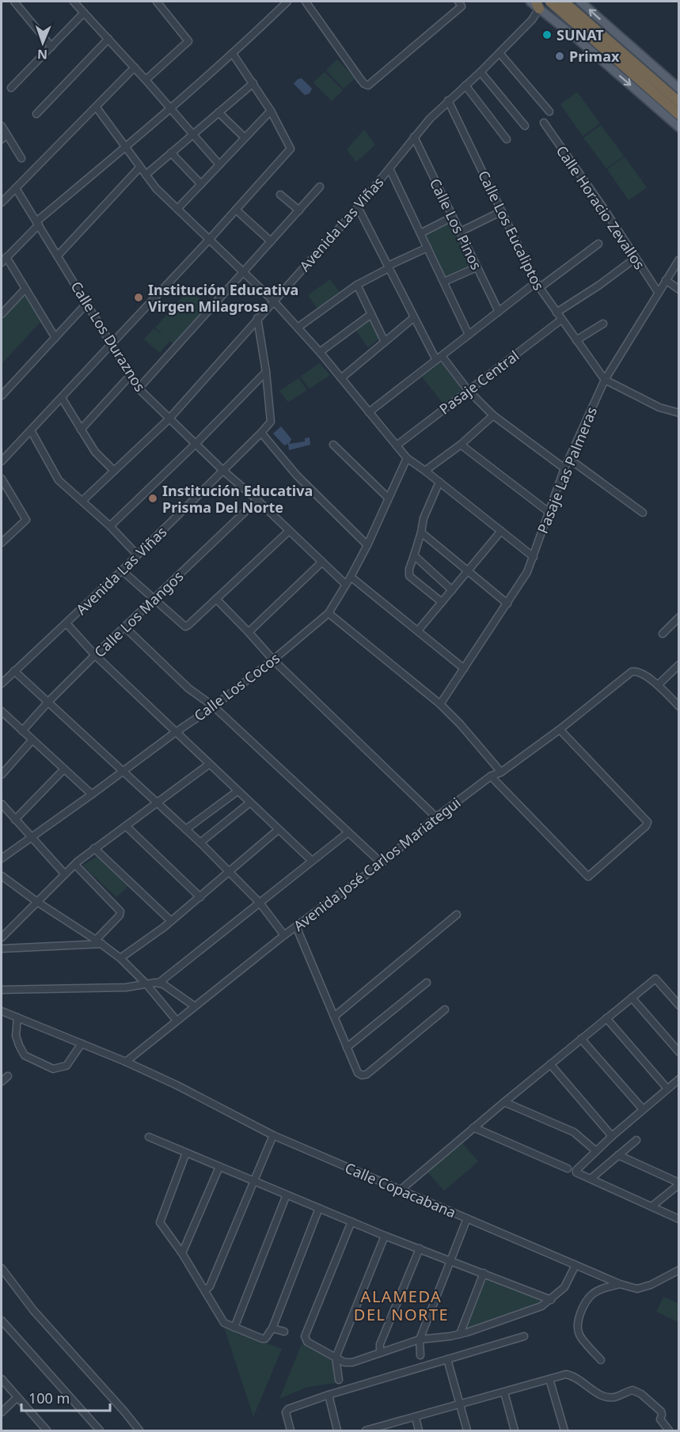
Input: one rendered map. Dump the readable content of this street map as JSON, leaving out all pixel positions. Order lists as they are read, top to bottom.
{
  "streets": {
    "street": [
      "Calle Horacio Zevallos",
      "Avenida Las Viñas",
      "Calle Los Pinos",
      "Calle Los Eucaliptos",
      "Calle Los Duraznos",
      "Pasaje Central",
      "Pasaje Las Palmeras",
      "Calle Los Mangos",
      "Calle Los Cocos",
      "Avenida José Carlos Mariategui",
      "Calle Copacabana"
    ]
  },
  "crossings": [
    ["Calle Horacio Zevallos", "Pasaje Las Palmeras"],
    ["Avenida Las Viñas", "Calle Los Pinos"],
    ["Avenida Las Viñas", "Calle Los Eucaliptos"],
    ["Avenida Las Viñas", "Calle Los Duraznos"],
    ["Calle Los Eucaliptos", "Pasaje Central"],
    ["Calle Los Eucaliptos", "Pasaje Las Palmeras"],
    ["Calle Los Duraznos", "Calle Los Mangos"],
    ["Calle Los Duraznos", "Calle Los Cocos"],
    ["Avenida José Carlos Mariategui", "Calle Copacabana"]
  ],
  "districts": ["ALAMEDA DEL NORTE"],
  "places": [
    "SUNAT",
    "Primax",
    "Institución Educativa Virgen Milagrosa",
    "Institución Educativa Prisma Del Norte"
  ],
  "scale_bar": "100 m",
  "north": "bottom"
}
